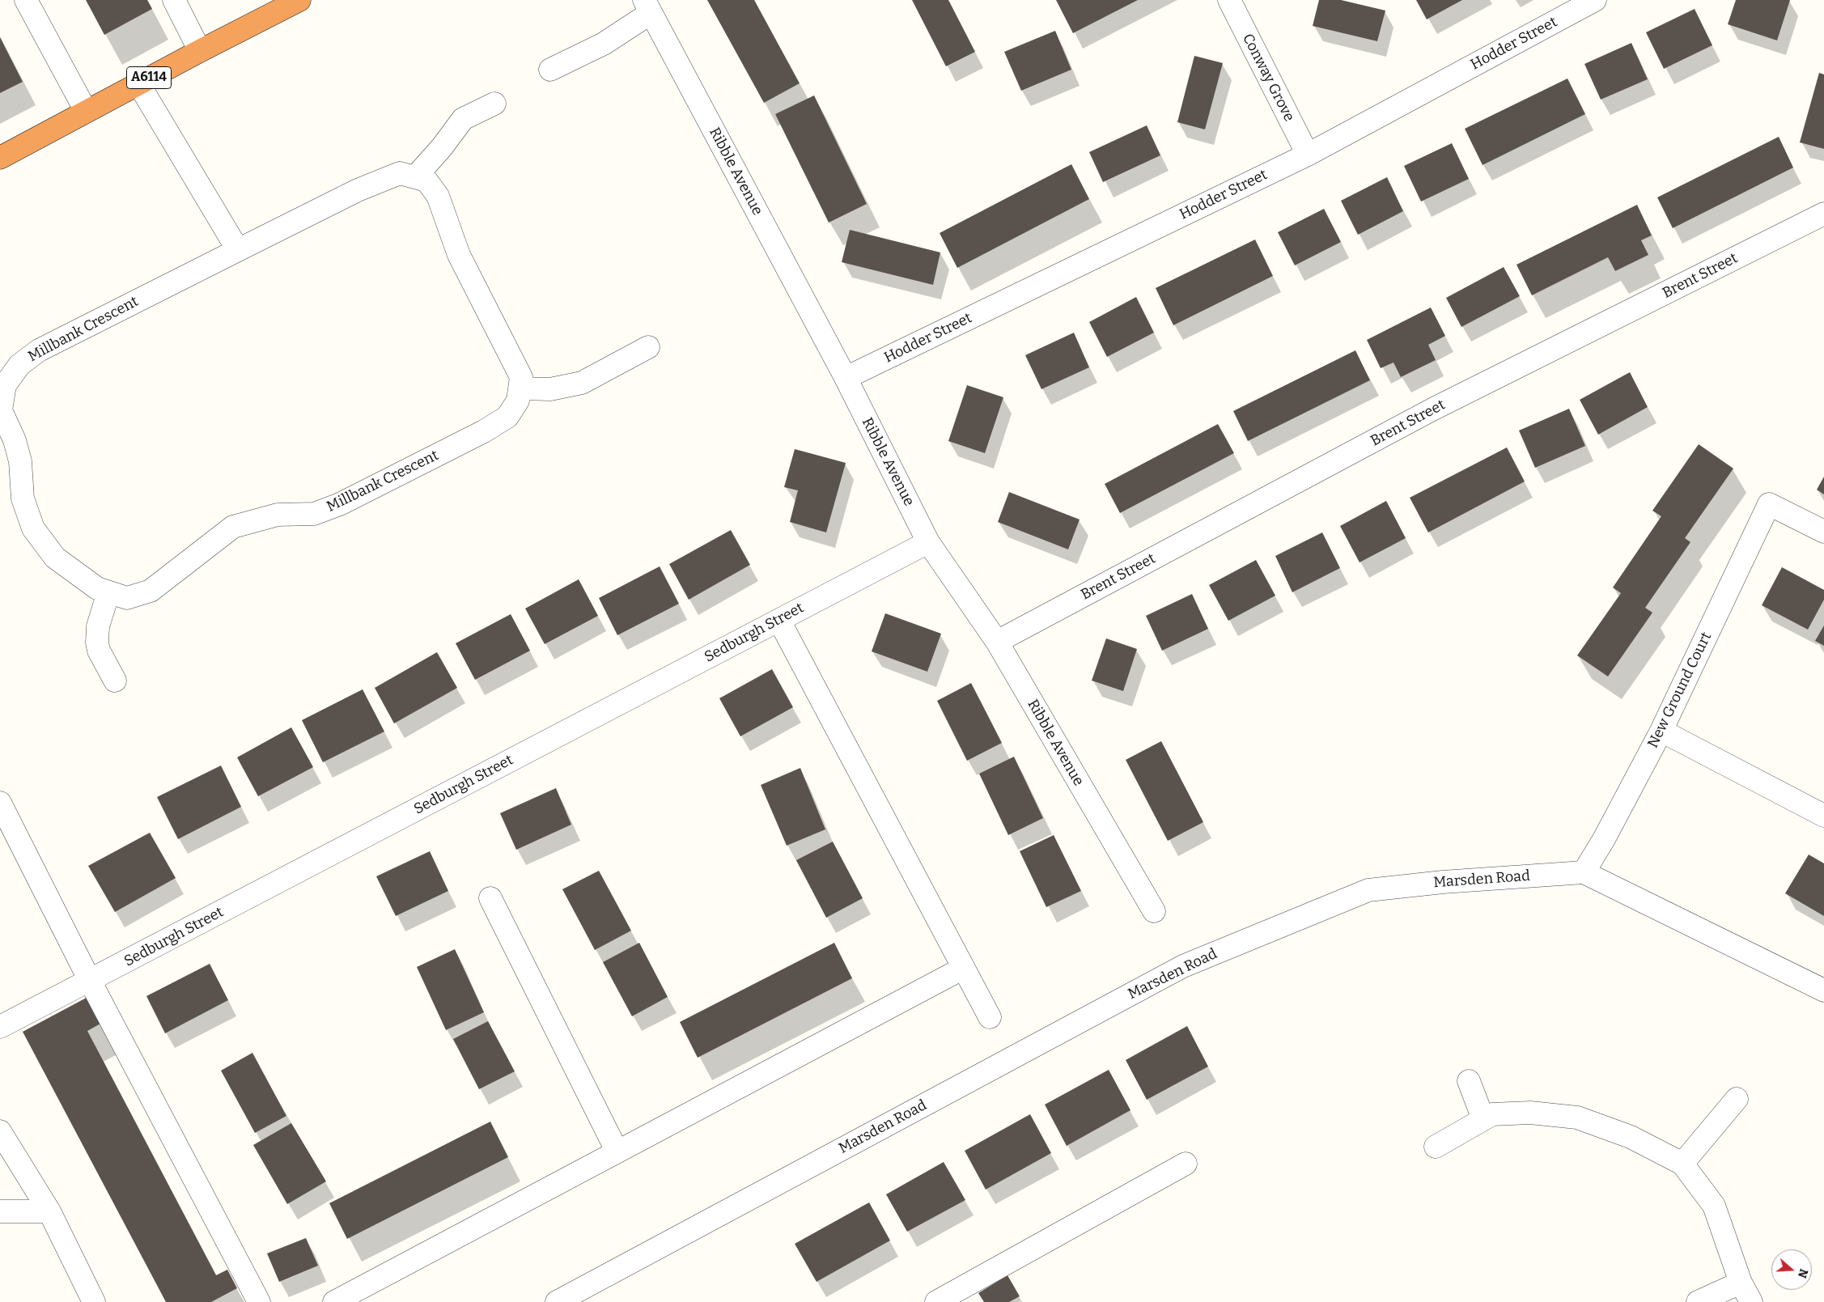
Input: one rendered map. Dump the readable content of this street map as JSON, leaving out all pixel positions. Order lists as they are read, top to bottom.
{
  "streets": {
    "highway": ["A6114"],
    "street": [
      "Hodder Street",
      "Conway Grove",
      "Ribble Avenue",
      "Brent Street",
      "Millbank Crescent",
      "Sedburgh Street",
      "New Ground Court",
      "Marsden Road"
    ]
  },
  "crossings": [
    ["Hodder Street", "Conway Grove"],
    ["Hodder Street", "Ribble Avenue"],
    ["Ribble Avenue", "Brent Street"],
    ["Ribble Avenue", "Sedburgh Street"],
    ["New Ground Court", "Marsden Road"]
  ],
  "north": "right"
}
